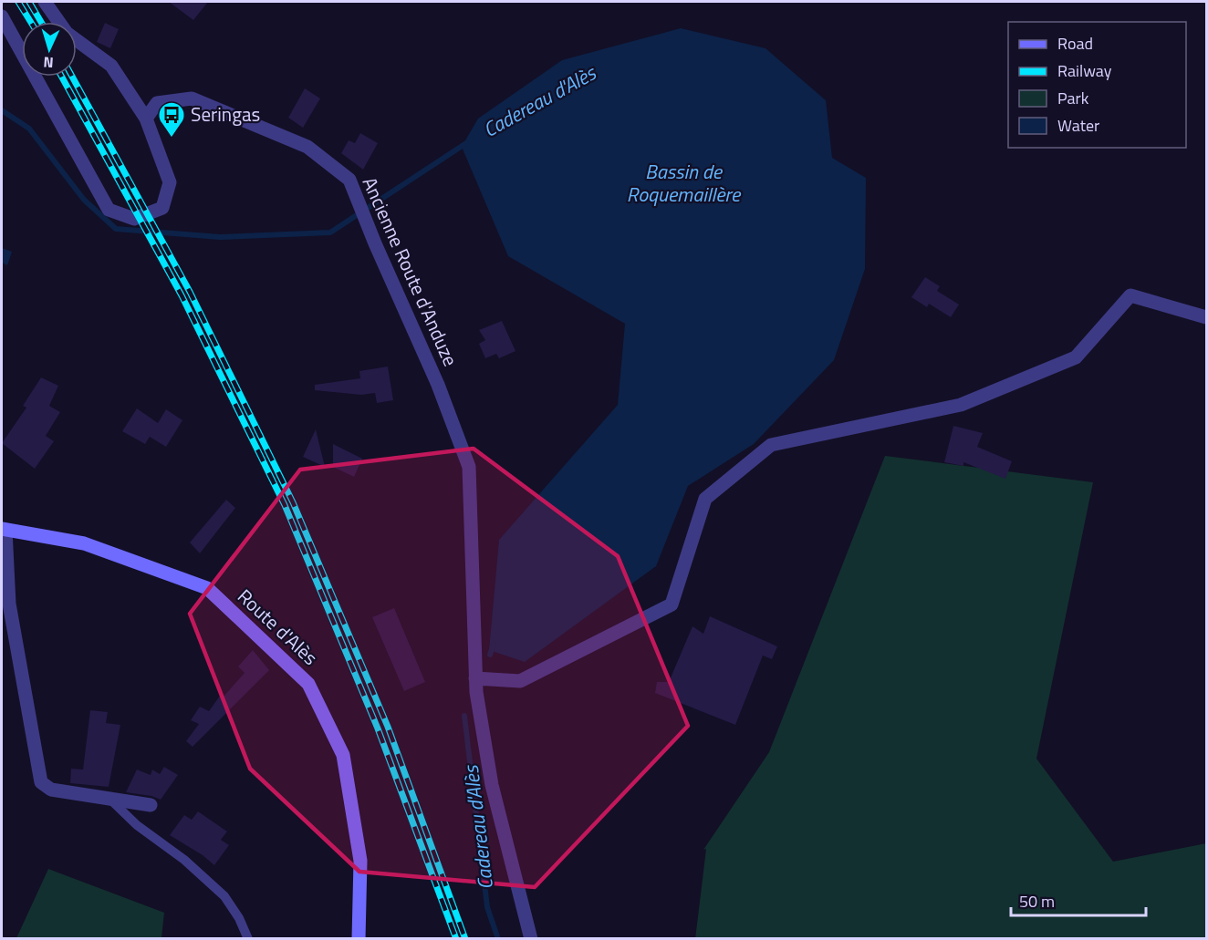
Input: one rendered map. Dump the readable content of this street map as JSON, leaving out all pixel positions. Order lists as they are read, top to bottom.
{
  "streets": {
    "main road": ["Route d'Alès"],
    "street": ["Ancienne Route d'Anduze"]
  },
  "water": ["Cadereau d'Alès", "Bassin de Roquemaillère"],
  "places": {
    "bus stop": ["Seringas"]
  },
  "legend": [
    "Road",
    "Railway",
    "Park",
    "Water"
  ],
  "scale_bar": "50 m",
  "north": "bottom"
}
